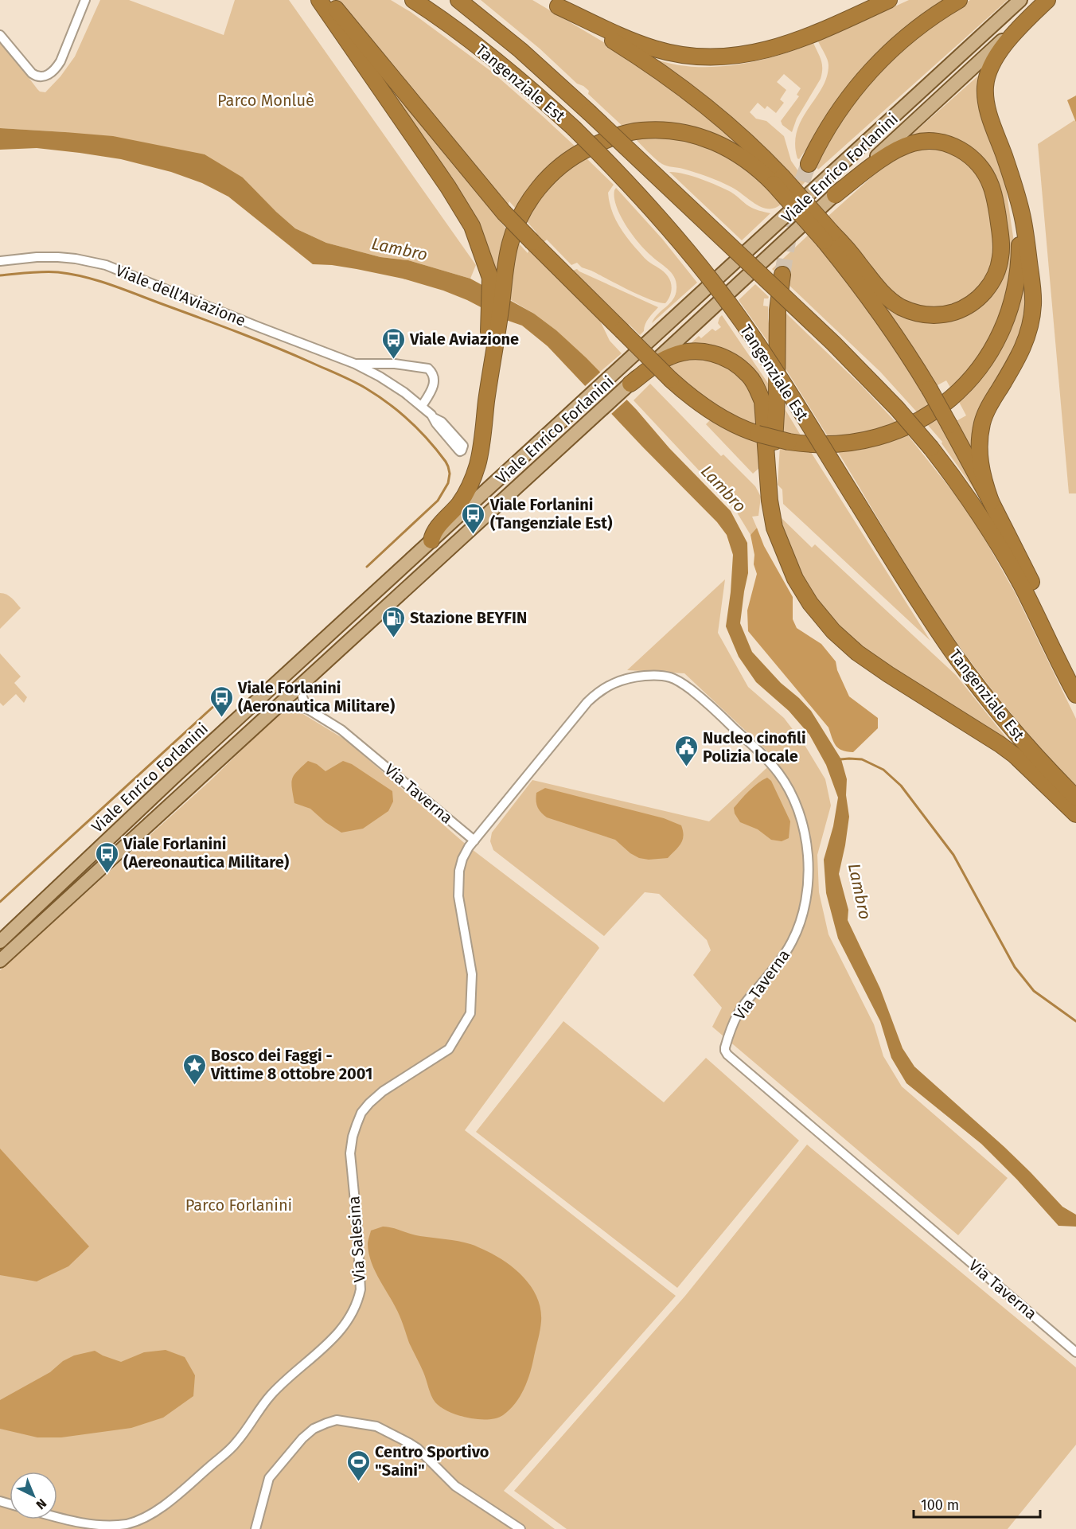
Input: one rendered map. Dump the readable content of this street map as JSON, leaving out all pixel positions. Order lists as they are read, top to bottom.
{
  "streets": {
    "highway": ["Tangenziale Est"],
    "main road": ["Viale Enrico Forlanini"],
    "street": ["Viale dell'Aviazione", "Via Taverna", "Via Salesina"]
  },
  "crossings": [
    ["Viale Enrico Forlanini", "Via Taverna"],
    ["Via Taverna", "Via Salesina"]
  ],
  "water": ["Lambro"],
  "parks": ["Parco Monluè", "Parco Forlanini"],
  "places": {
    "bus stop": [
      "Viale Aviazione",
      "Viale Forlanini (Tangenziale Est)",
      "Viale Forlanini (Aeronautica Militare)",
      "Viale Forlanini (Aereonautica Militare)"
    ],
    "fuel station": ["Stazione BEYFIN"],
    "public building": ["Nucleo cinofili Polizia locale"],
    "place": ["Bosco dei Faggi - Vittime 8 ottobre 2001"],
    "sports": ["Centro Sportivo \"Saini\""]
  },
  "scale_bar": "100 m",
  "north": "bottom right"
}
